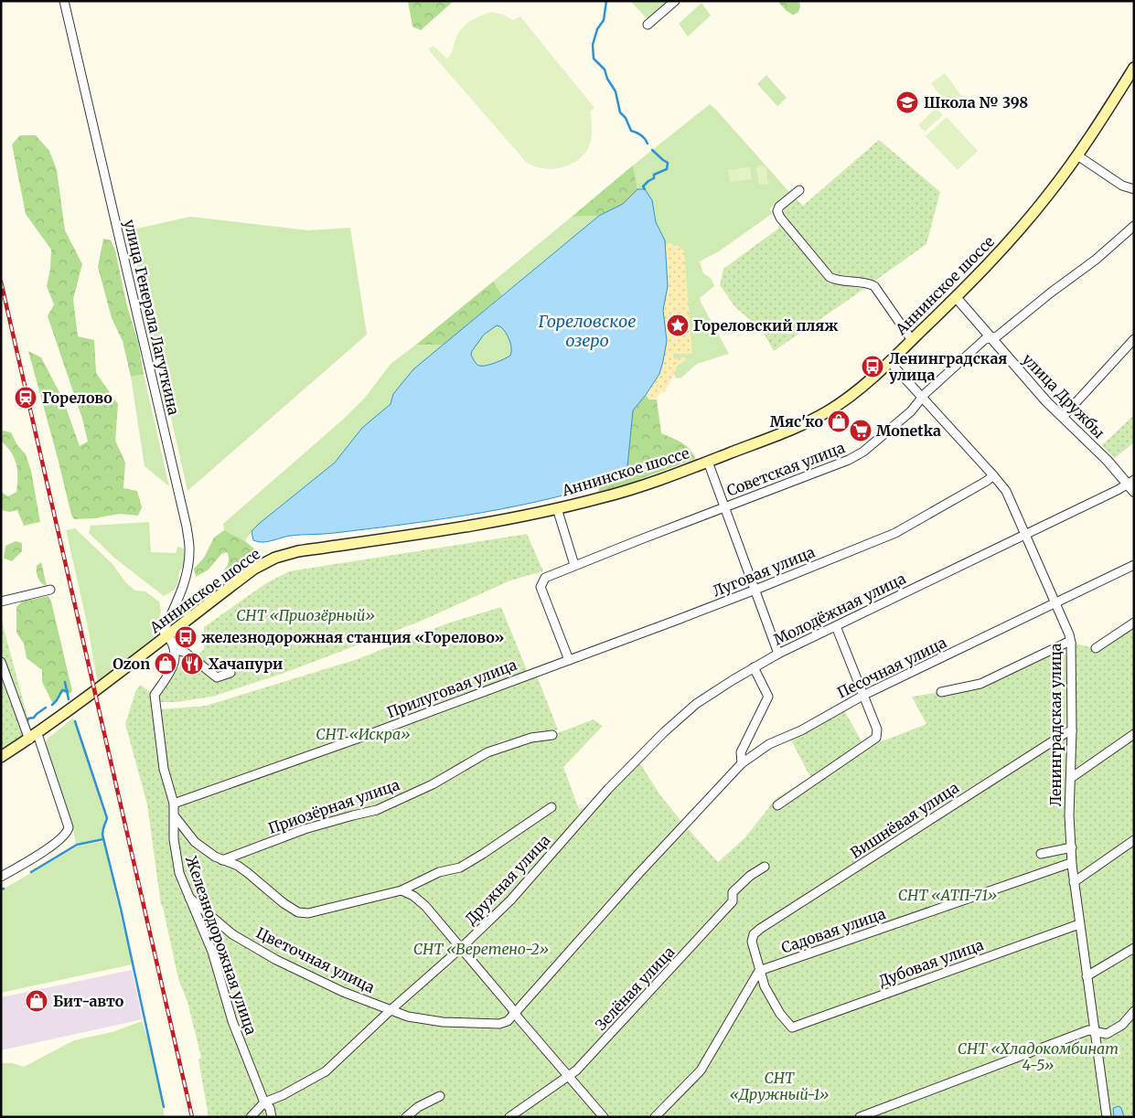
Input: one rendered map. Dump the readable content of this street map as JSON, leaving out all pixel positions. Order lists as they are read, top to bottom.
{
  "streets": {
    "main road": ["Аннинское шоссе"],
    "street": [
      "улица Генерала Лагуткина",
      "улица Дружбы",
      "Советская улица",
      "Луговая улица",
      "Молодёжная улица",
      "Песочная улица",
      "Прилуговая улица",
      "Ленинградская улица",
      "Приозёрная улица",
      "Вишнёвая улица",
      "Дружная улица",
      "Садовая улица",
      "Железнодорожная улица",
      "Цветочная улица",
      "Дубовая улица",
      "Зелёная улица"
    ]
  },
  "crossings": [
    ["Аннинское шоссе", "улица Генерала Лагуткина"],
    ["Аннинское шоссе", "улица Дружбы"],
    ["Аннинское шоссе", "Ленинградская улица"],
    ["улица Дружбы", "Советская улица"],
    ["улица Дружбы", "Молодёжная улица"],
    ["Советская улица", "Луговая улица"],
    ["Советская улица", "Ленинградская улица"],
    ["Луговая улица", "Прилуговая улица"],
    ["Луговая улица", "Ленинградская улица"],
    ["Молодёжная улица", "Ленинградская улица"],
    ["Молодёжная улица", "Дружная улица"],
    ["Песочная улица", "Ленинградская улица"],
    ["Песочная улица", "Цветочная улица"],
    ["Прилуговая улица", "Железнодорожная улица"],
    ["Ленинградская улица", "Вишнёвая улица"],
    ["Ленинградская улица", "Садовая улица"],
    ["Ленинградская улица", "Дубовая улица"],
    ["Вишнёвая улица", "Садовая улица"],
    ["Вишнёвая улица", "Дубовая улица"],
    ["Дружная улица", "Железнодорожная улица"],
    ["Дружная улица", "Цветочная улица"],
    ["Садовая улица", "Дубовая улица"],
    ["Железнодорожная улица", "Цветочная улица"]
  ],
  "water": ["Гореловское озеро"],
  "parks": [
    "СНТ «Приозёрный»",
    "СНТ «Искра»",
    "СНТ «АТП-71»",
    "СНТ «Веретено-2»",
    "СНТ «Хладокомбинат 4-5»",
    "СНТ «Дружный-1»"
  ],
  "places": {
    "school or university": ["Школа № 398"],
    "place": ["Гореловский пляж"],
    "bus stop": ["Ленинградская улица", "железнодорожная станция «Горелово»"],
    "station": ["Горелово"],
    "shop": ["Мяс'ко", "Ozon", "Бит-авто"],
    "supermarket": ["Monetka"],
    "restaurant": ["Хачапури"]
  }
}
